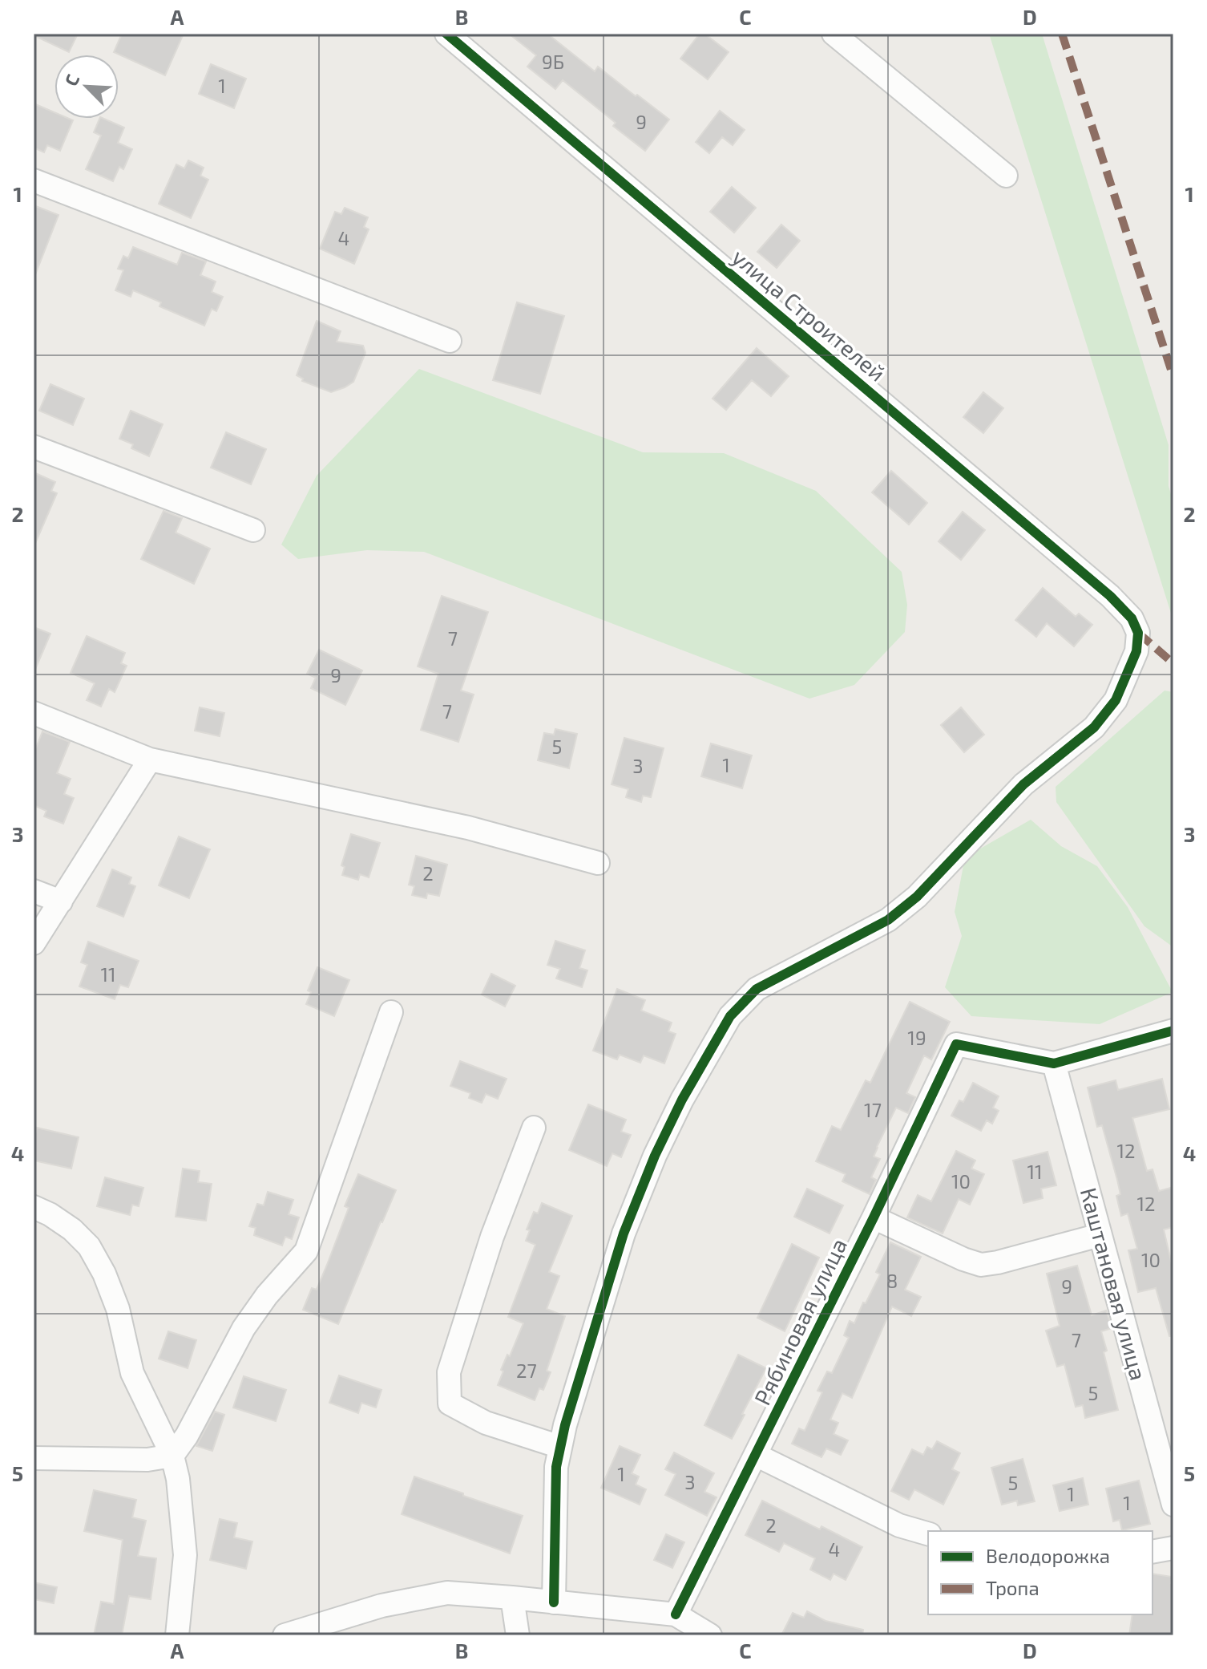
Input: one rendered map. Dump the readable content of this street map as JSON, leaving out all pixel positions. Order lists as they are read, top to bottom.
{
  "streets": {
    "street": ["улица Строителей", "Каштановая улица", "Рябиновая улица"]
  },
  "crossings": [
    ["Каштановая улица", "Рябиновая улица"]
  ],
  "house_numbers": [
    "9Б",
    "1",
    "9",
    "4",
    "7",
    "9",
    "7",
    "5",
    "1",
    "3",
    "2",
    "11",
    "19",
    "17",
    "12",
    "11",
    "10",
    "12",
    "10",
    "8",
    "9",
    "7",
    "27",
    "5",
    "1",
    "3",
    "5",
    "1",
    "1",
    "2",
    "4"
  ],
  "legend": ["Велодорожка", "Тропа"],
  "north": "top left",
  "grid": {
    "columns": [
      "A",
      "B",
      "C",
      "D"
    ],
    "rows": [
      "1",
      "2",
      "3",
      "4",
      "5"
    ]
  }
}
